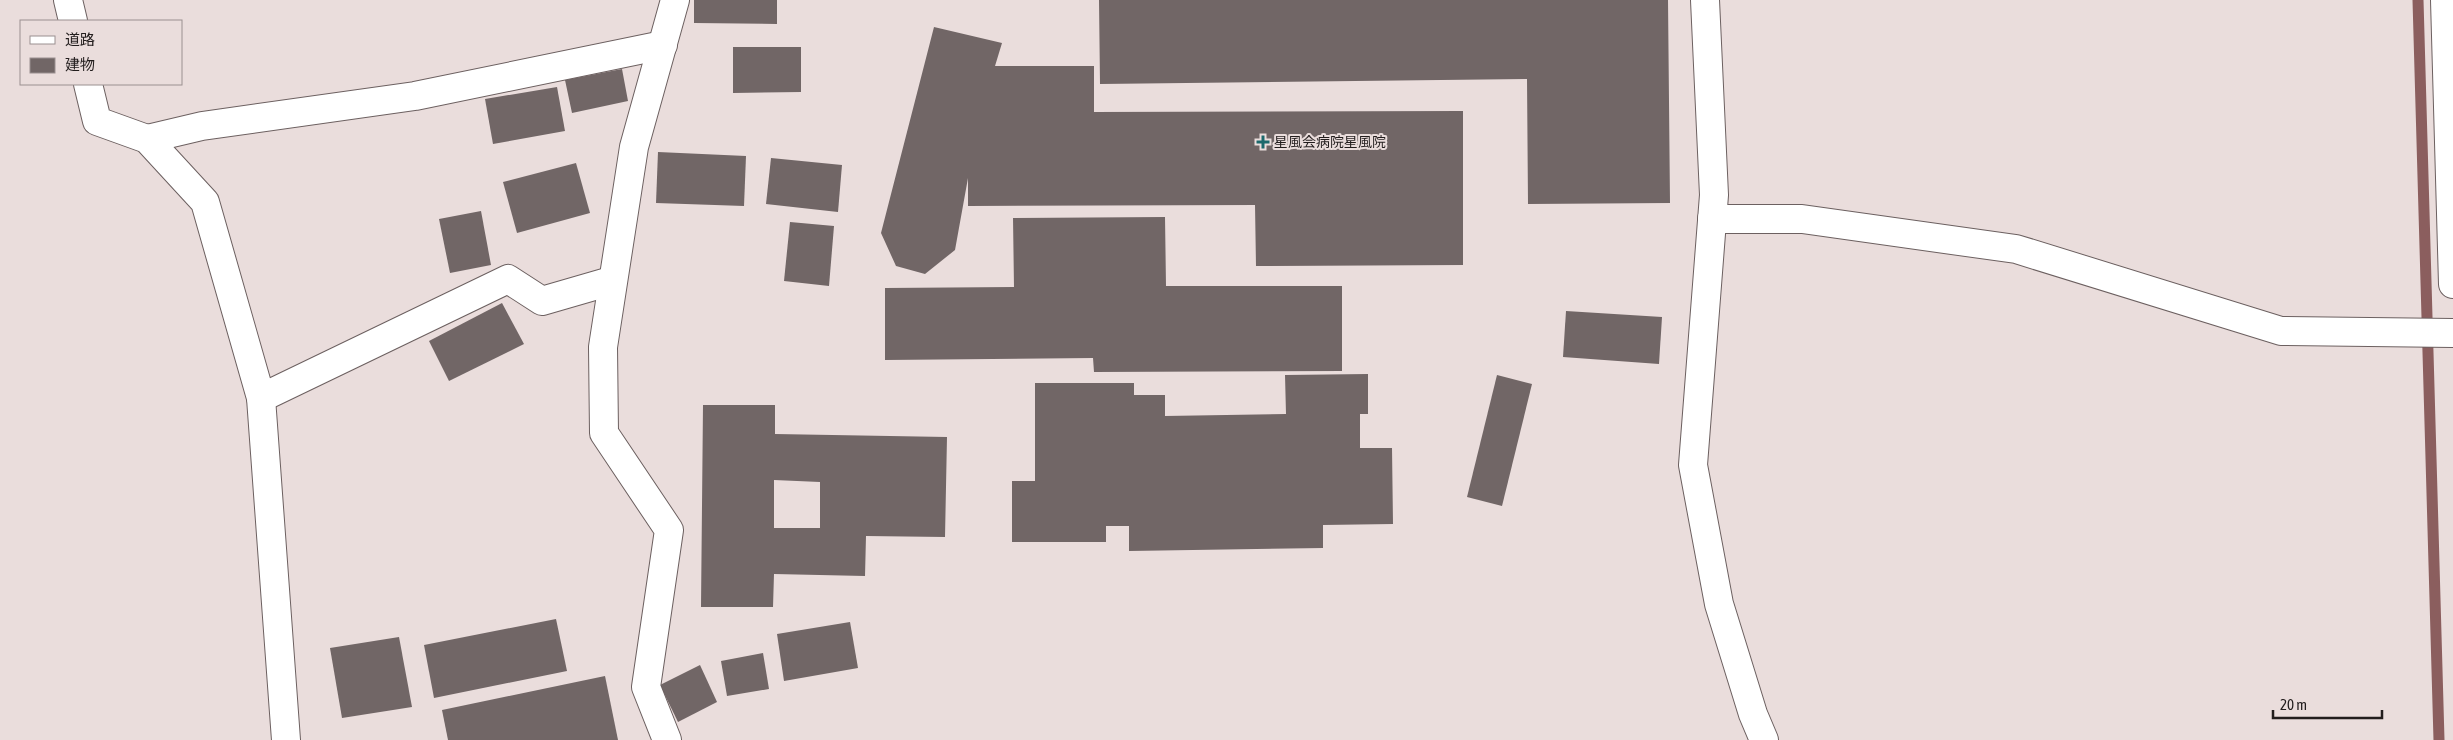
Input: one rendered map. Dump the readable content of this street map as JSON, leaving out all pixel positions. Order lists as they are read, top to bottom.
{
  "places": {
    "health": ["星風会病院星風院"]
  },
  "legend": ["道路", "建物"],
  "scale_bar": "20 m"
}
